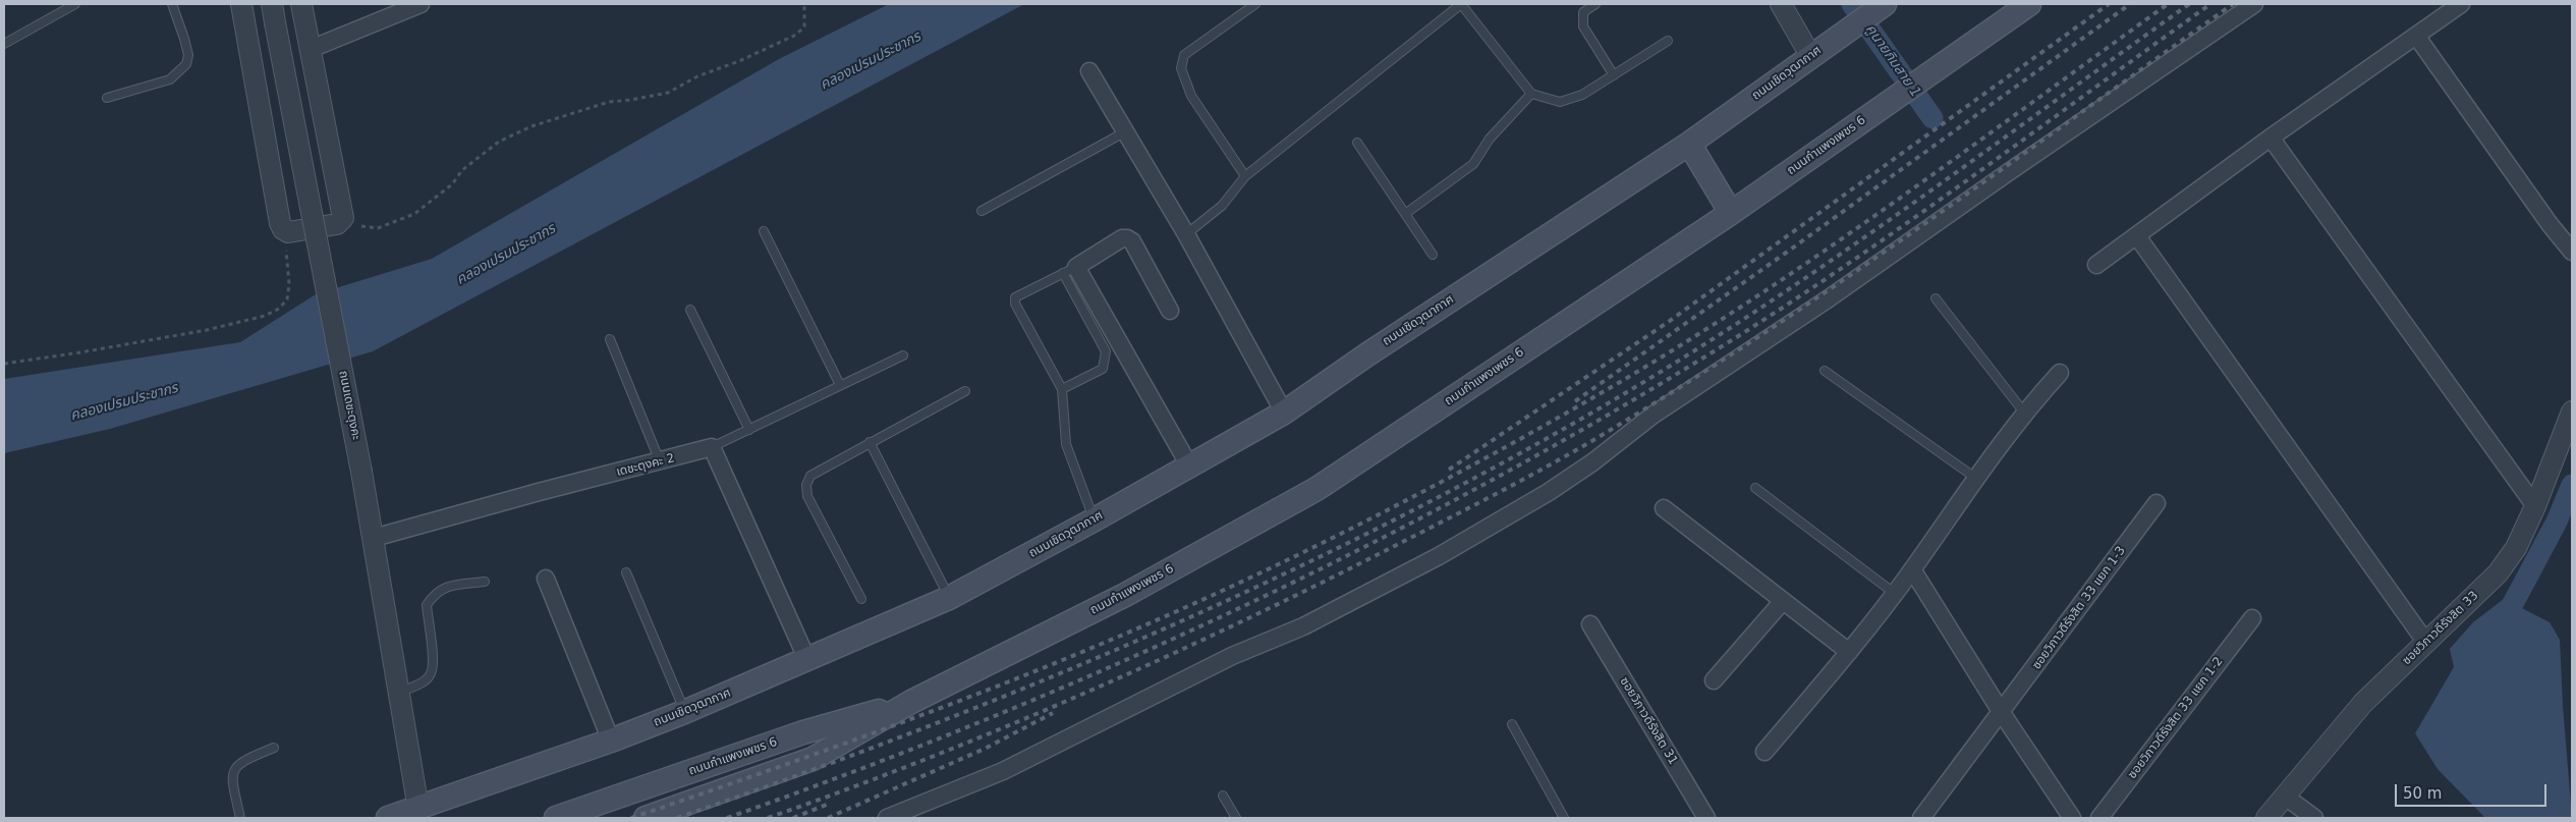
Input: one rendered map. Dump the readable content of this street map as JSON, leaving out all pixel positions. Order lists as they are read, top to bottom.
{
  "streets": {
    "main road": ["ถนนเชิดวุฒากาศ", "ถนนกำแพงเพชร 6"],
    "street": [
      "ถนนเดชะตุงคะ",
      "เดชะตุงคะ 2",
      "ซอยวิภาวดีรังสิต 33 แยก 1-3",
      "ซอยวิภาวดีรังสิต 33",
      "ซอยวิภาวดีรังสิต 33 แยก 1-2",
      "ซอยวิภาวดีรังสิต 31"
    ]
  },
  "crossings": [
    ["ถนนเชิดวุฒากาศ", "ถนนเดชะตุงคะ"],
    ["ถนนเดชะตุงคะ", "เดชะตุงคะ 2"]
  ],
  "water": ["คลองเปรมประชากร", "คูนายกิมสาย 1"],
  "scale_bar": "50 m"
}
